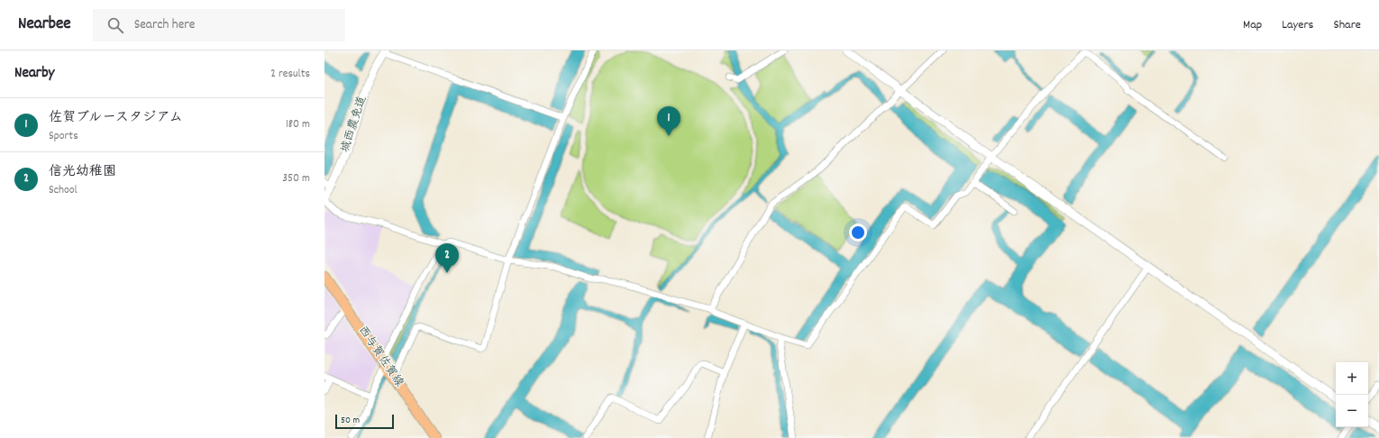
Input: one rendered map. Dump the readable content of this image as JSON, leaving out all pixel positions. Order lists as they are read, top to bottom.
{
  "streets": {
    "main road": ["西与賀佐賀線"],
    "street": ["城西農免道"]
  },
  "scale_bar": "50 m",
  "page": {
    "header": "Nearbee",
    "search": "Search here",
    "nav": ["Map", "Layers", "Share"],
    "heading": ["Nearby", "2 results"],
    "list": [
      {
        "mark": "1",
        "name": "佐賀ブルースタジアム",
        "note": "Sports",
        "value": "180 m"
      },
      {
        "mark": "2",
        "name": "信光幼稚園",
        "note": "School",
        "value": "350 m"
      }
    ],
    "pins": ["1", "2"],
    "map_buttons": ["+", "−"],
    "scale": "50 m"
  }
}
